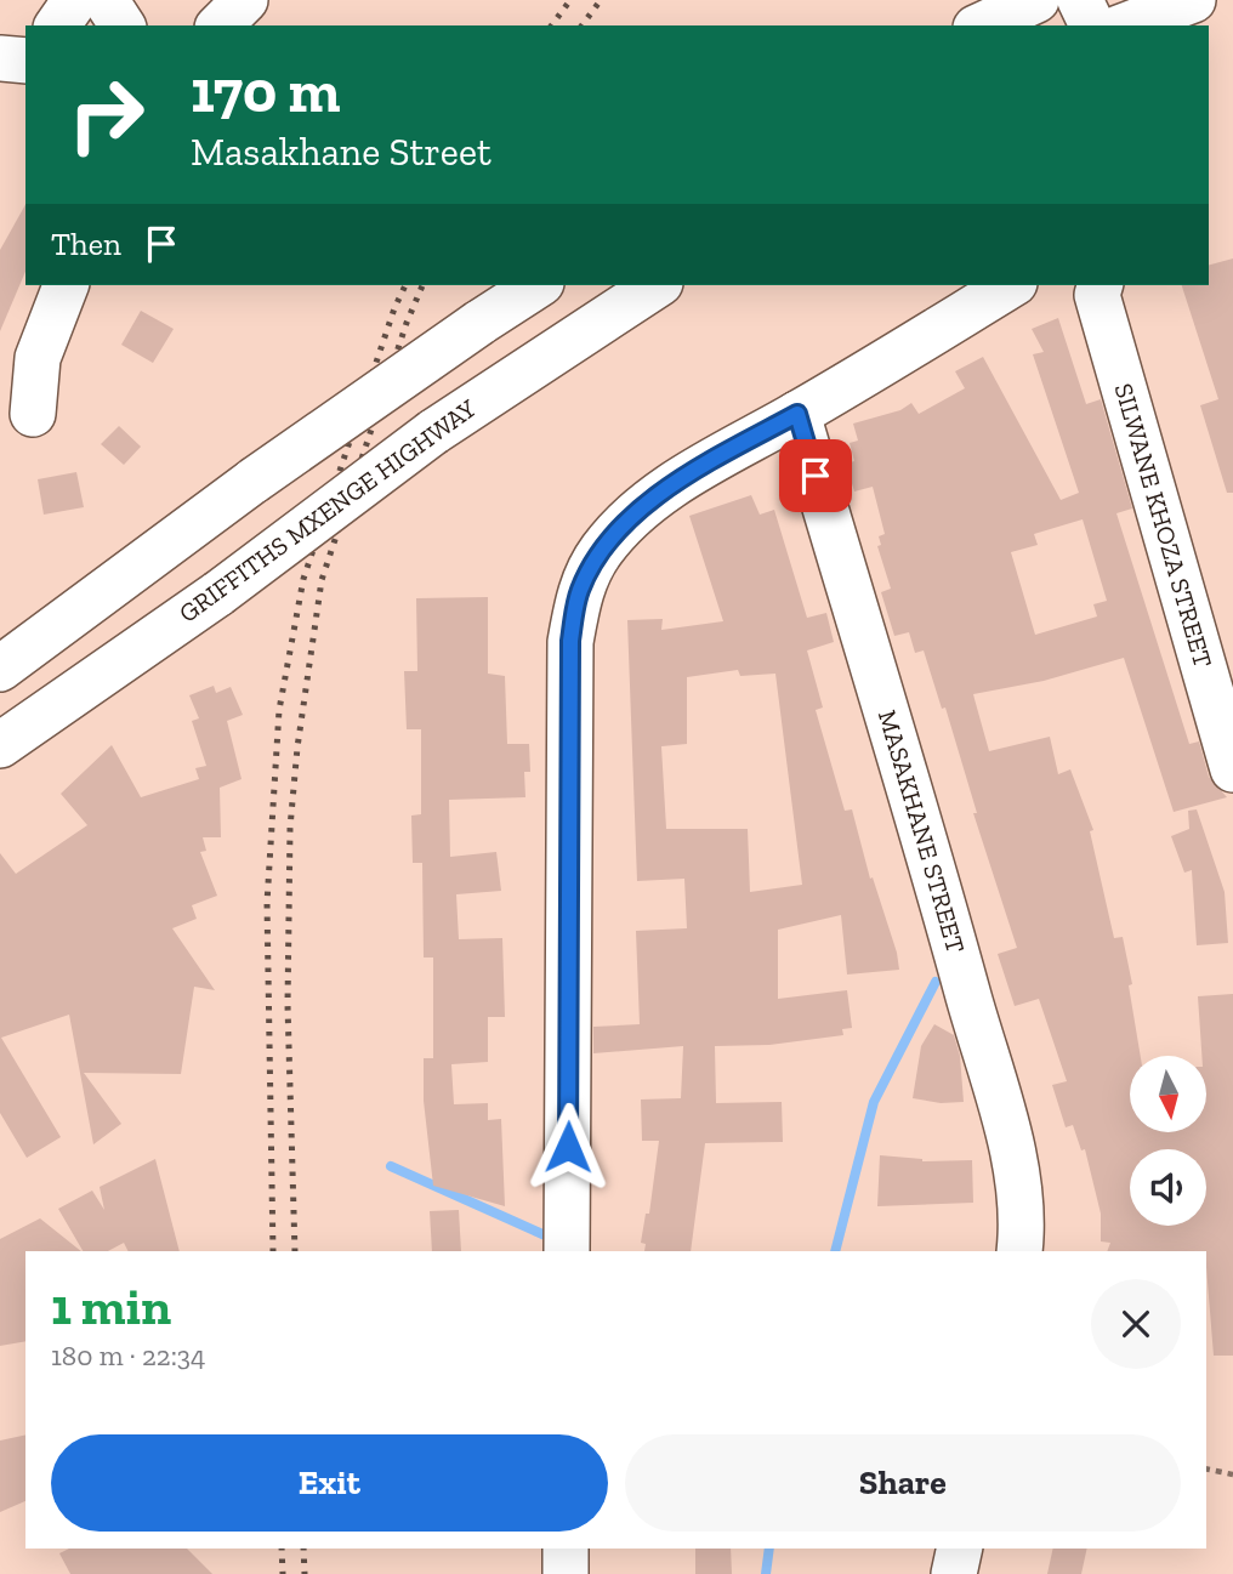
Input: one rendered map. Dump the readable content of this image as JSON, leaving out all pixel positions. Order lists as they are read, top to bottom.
{
  "streets": {
    "street": ["GRIFFITHS MXENGE HIGHWAY", "SILWANE KHOZA STREET", "MASAKHANE STREET"]
  },
  "north": "bottom",
  "page": {
    "turn": ["170 m", "Masakhane Street"],
    "then": "Then",
    "heading": ["1 min", "180 m · 22:34"],
    "buttons": ["Exit", "Share"]
  }
}
